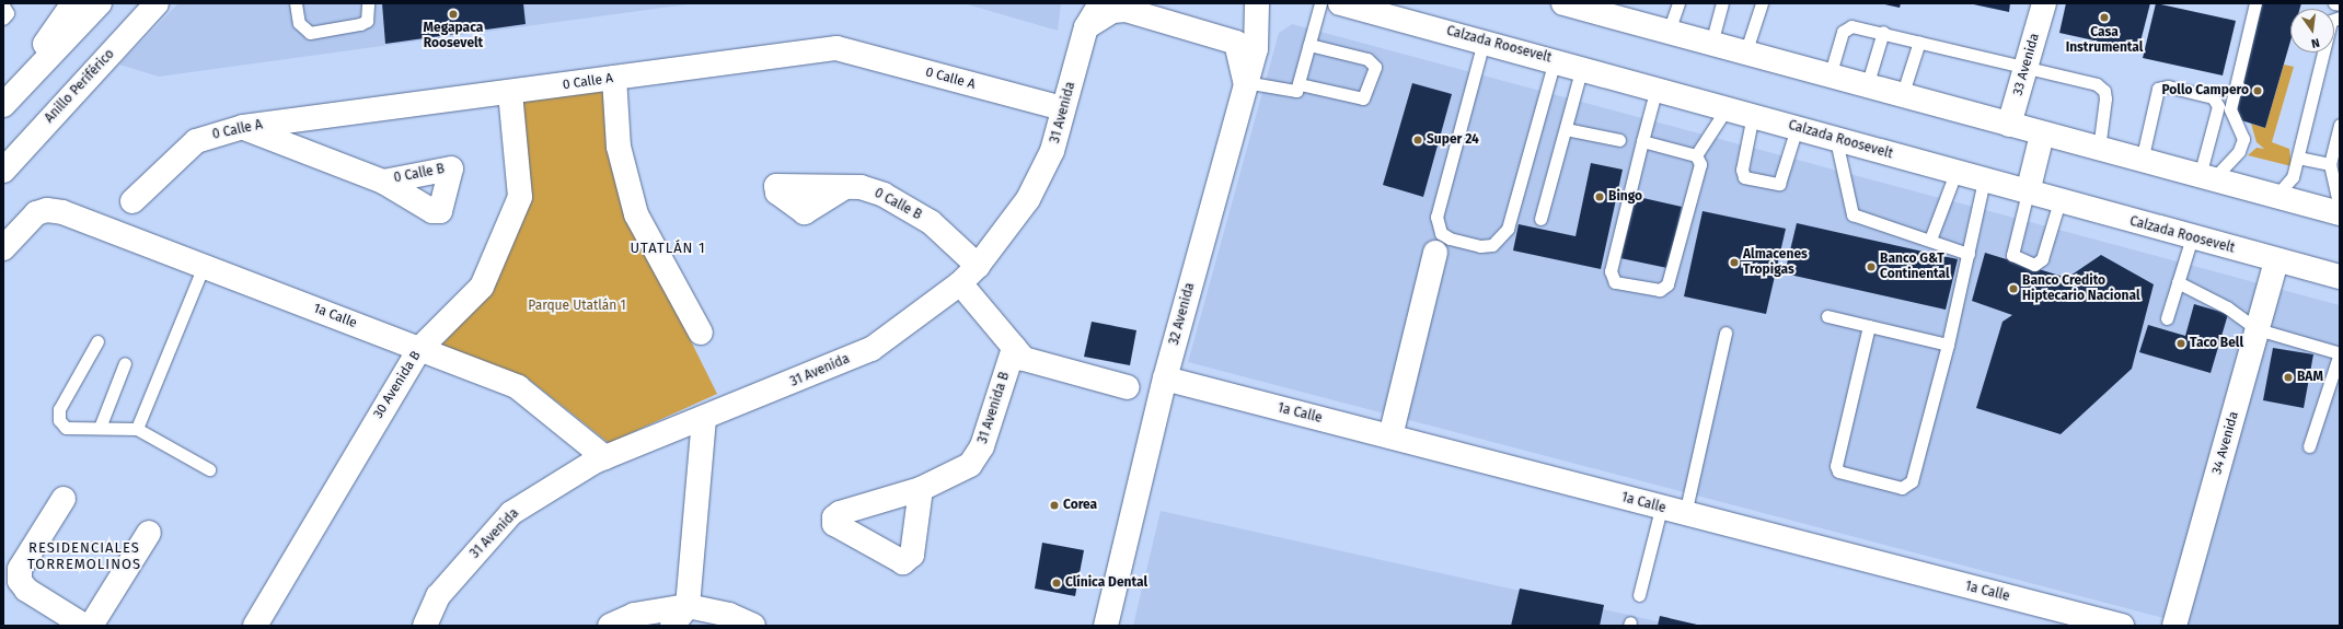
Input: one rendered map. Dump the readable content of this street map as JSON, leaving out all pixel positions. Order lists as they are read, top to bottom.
{
  "streets": {
    "main road": [
      "Calzada Roosevelt",
      "33 Avenida",
      "0 Calle A",
      "Anillo Periférico",
      "31 Avenida",
      "0 Calle B",
      "32 Avenida",
      "1a Calle",
      "30 Avenida B",
      "31 Avenida B",
      "34 Avenida"
    ]
  },
  "crossings": [
    ["Calzada Roosevelt", "34 Avenida"],
    ["0 Calle A", "31 Avenida"],
    ["0 Calle A", "0 Calle B"],
    ["0 Calle A", "30 Avenida B"],
    ["31 Avenida", "0 Calle B"],
    ["31 Avenida", "1a Calle"],
    ["32 Avenida", "1a Calle"],
    ["1a Calle", "30 Avenida B"]
  ],
  "districts": ["UTATLÁN 1", "RESIDENCIALES TORREMOLINOS"],
  "parks": ["Parque Utatlán 1"],
  "places": [
    "Megapaca Roosevelt",
    "Casa Instrumental",
    "Pollo Campero",
    "Super 24",
    "Bingo",
    "Almacenes Tropigas",
    "Banco G&T Continental",
    "Banco Credito Hiptecario Nacional",
    "Taco Bell",
    "BAM",
    "Corea",
    "Clínica Dental"
  ],
  "north": "bottom"
}
